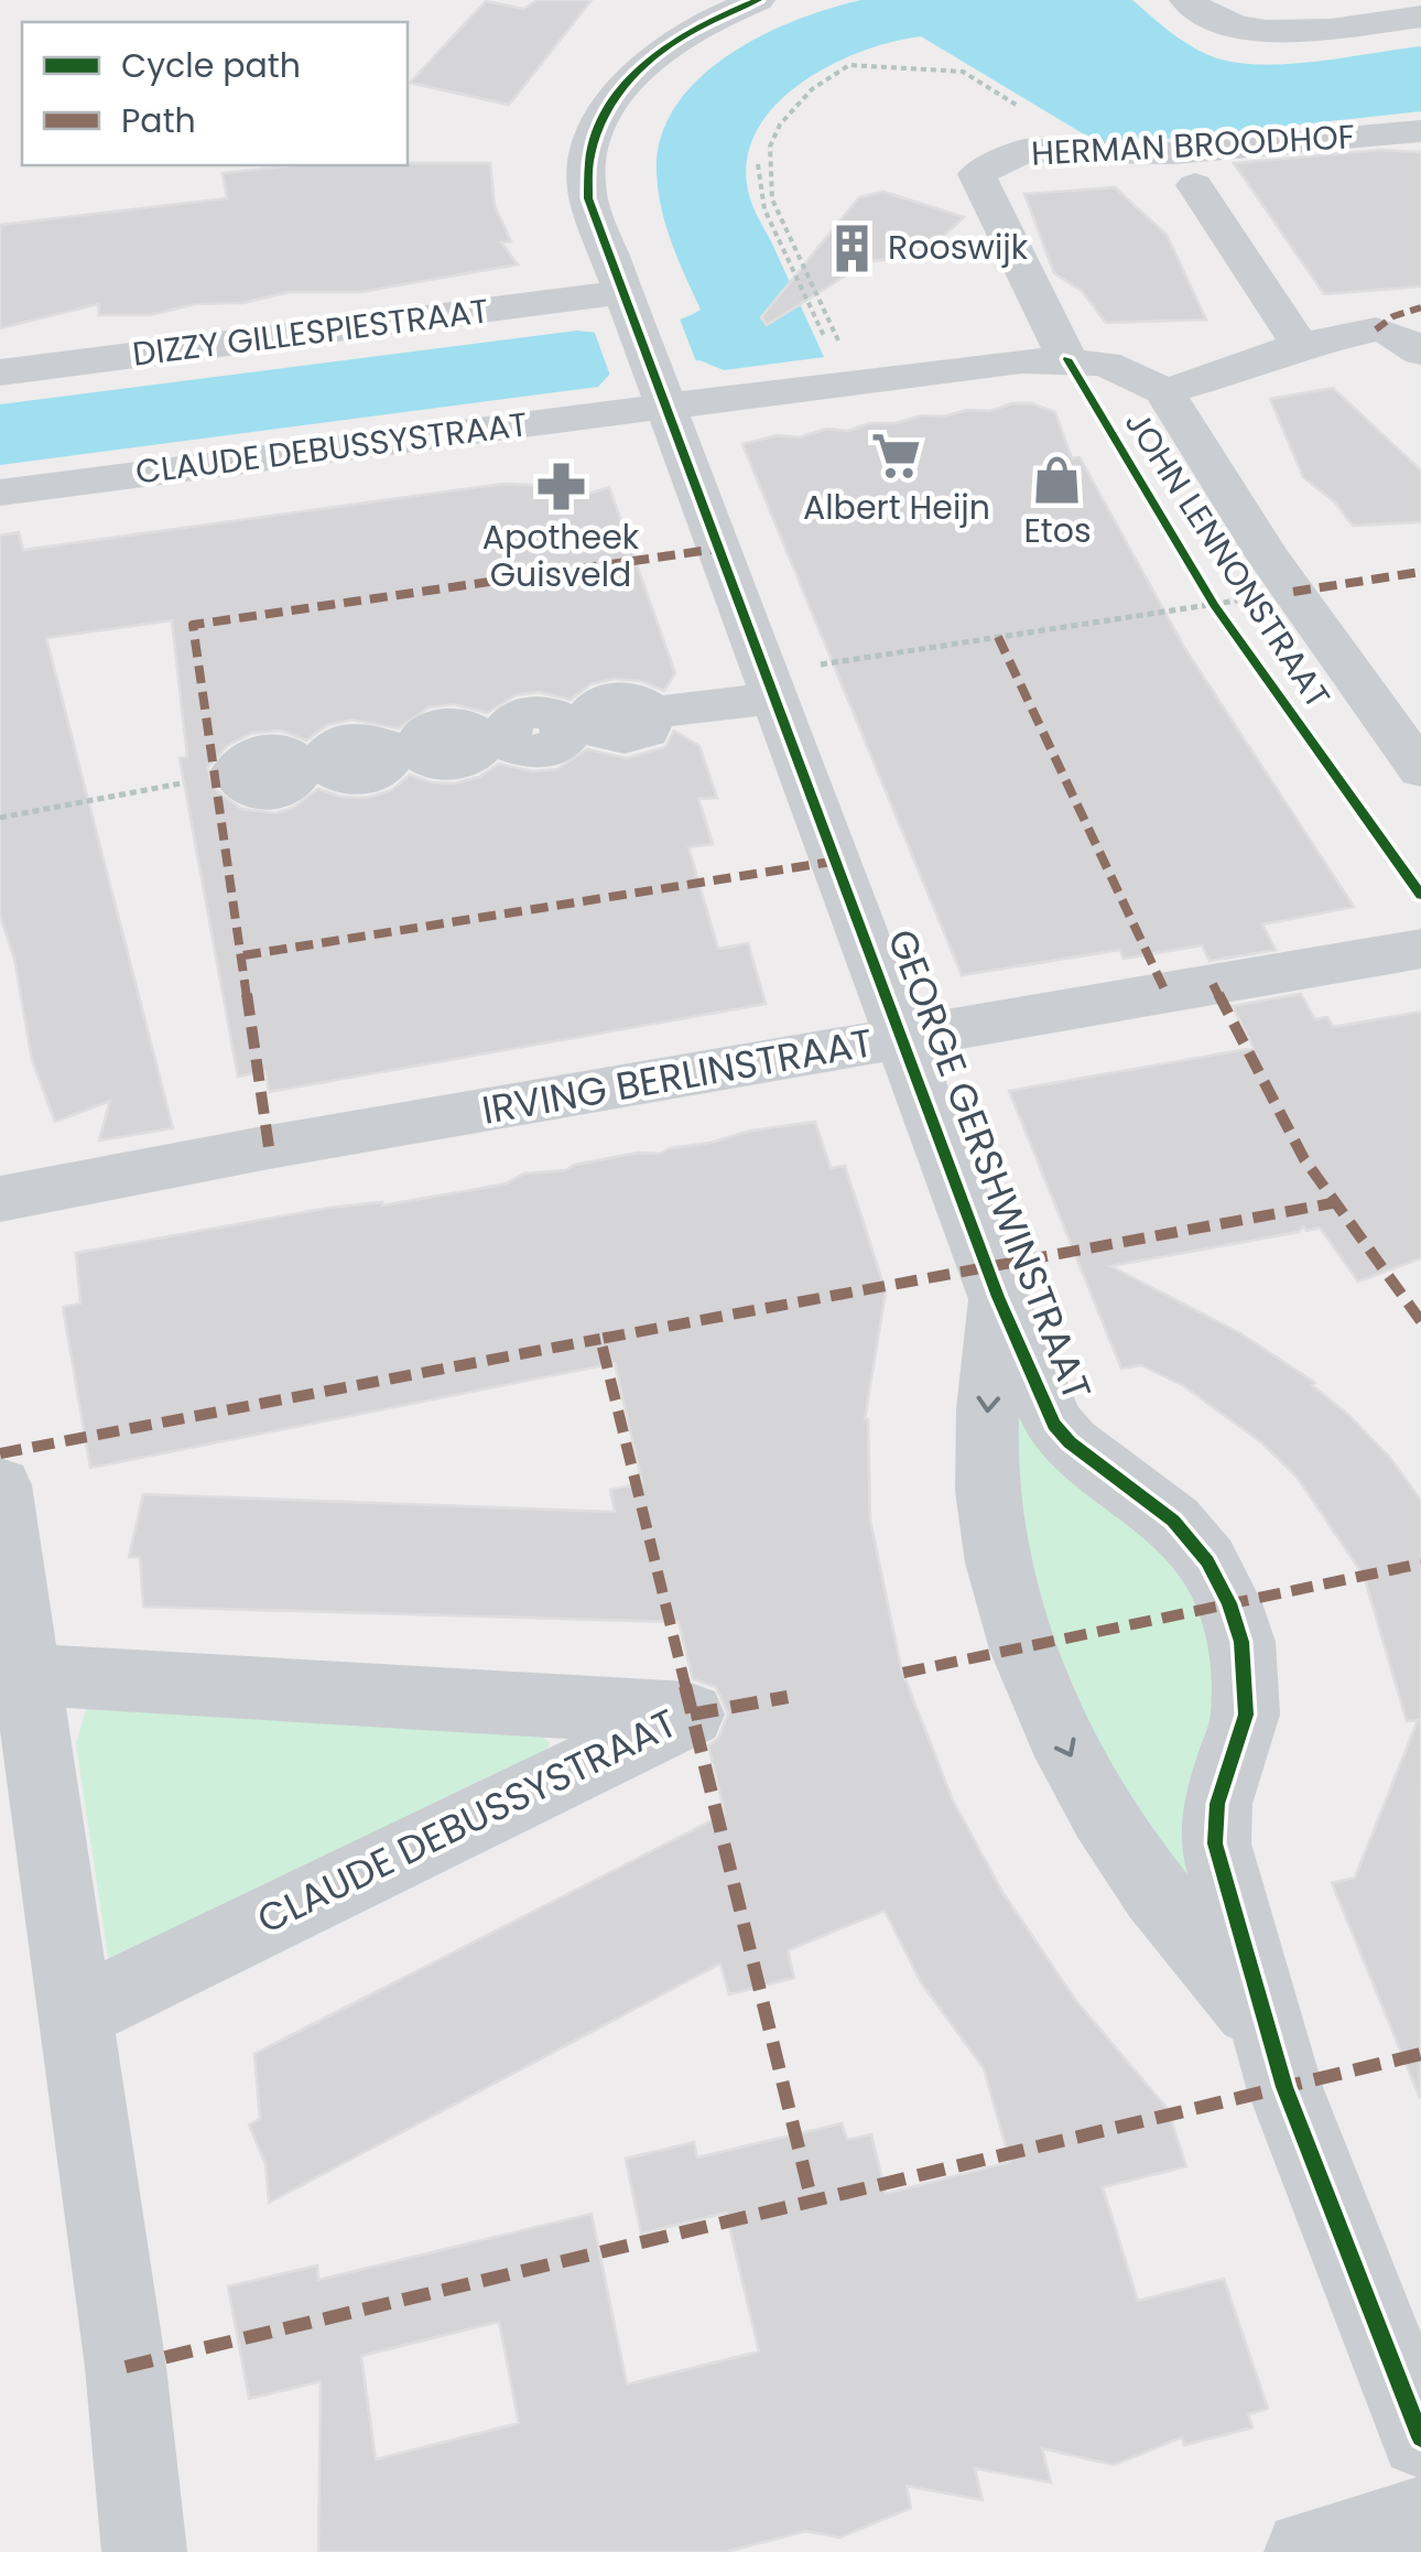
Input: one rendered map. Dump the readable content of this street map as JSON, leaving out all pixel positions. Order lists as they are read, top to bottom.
{
  "streets": {
    "street": [
      "HERMAN BROODHOF",
      "DIZZY GILLESPIESTRAAT",
      "CLAUDE DEBUSSYSTRAAT",
      "JOHN LENNONSTRAAT",
      "IRVING BERLINSTRAAT",
      "GEORGE GERSHWINSTRAAT"
    ]
  },
  "crossings": [
    ["HERMAN BROODHOF", "JOHN LENNONSTRAAT"],
    ["DIZZY GILLESPIESTRAAT", "GEORGE GERSHWINSTRAAT"],
    ["CLAUDE DEBUSSYSTRAAT", "JOHN LENNONSTRAAT"],
    ["CLAUDE DEBUSSYSTRAAT", "GEORGE GERSHWINSTRAAT"],
    ["JOHN LENNONSTRAAT", "GEORGE GERSHWINSTRAAT"],
    ["IRVING BERLINSTRAAT", "GEORGE GERSHWINSTRAAT"]
  ],
  "places": {
    "building": ["Rooswijk"],
    "supermarket": ["Albert Heijn"],
    "shop": ["Etos"],
    "pharmacy": ["Apotheek Guisveld"]
  },
  "legend": ["Cycle path", "Path"]
}
